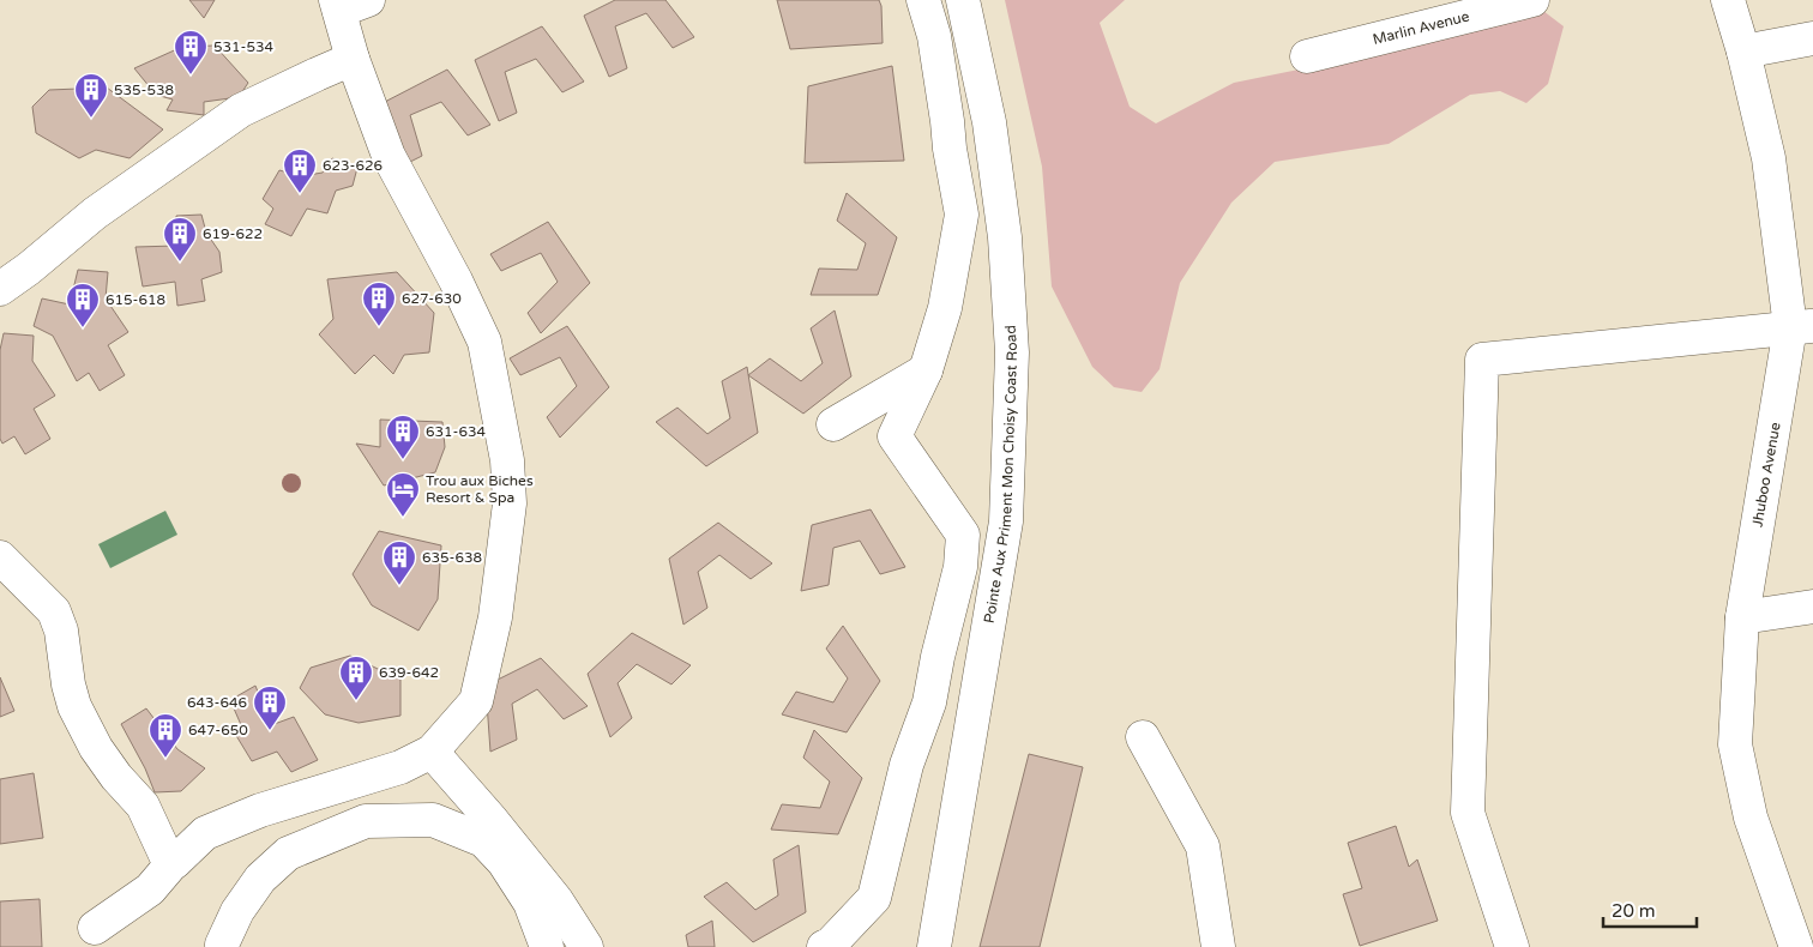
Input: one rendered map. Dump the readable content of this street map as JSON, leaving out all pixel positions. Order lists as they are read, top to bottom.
{
  "streets": {
    "street": ["Marlin Avenue", "Pointe Aux Priment Mon Choisy Coast Road", "Jhuboo Avenue"]
  },
  "places": {
    "building": [
      "531-534",
      "535-538",
      "623-626",
      "619-622",
      "627-630",
      "615-618",
      "631-634",
      "635-638",
      "639-642",
      "643-646",
      "647-650"
    ],
    "hotel": ["Trou aux Biches Resort & Spa"]
  },
  "scale_bar": "20 m"
}
